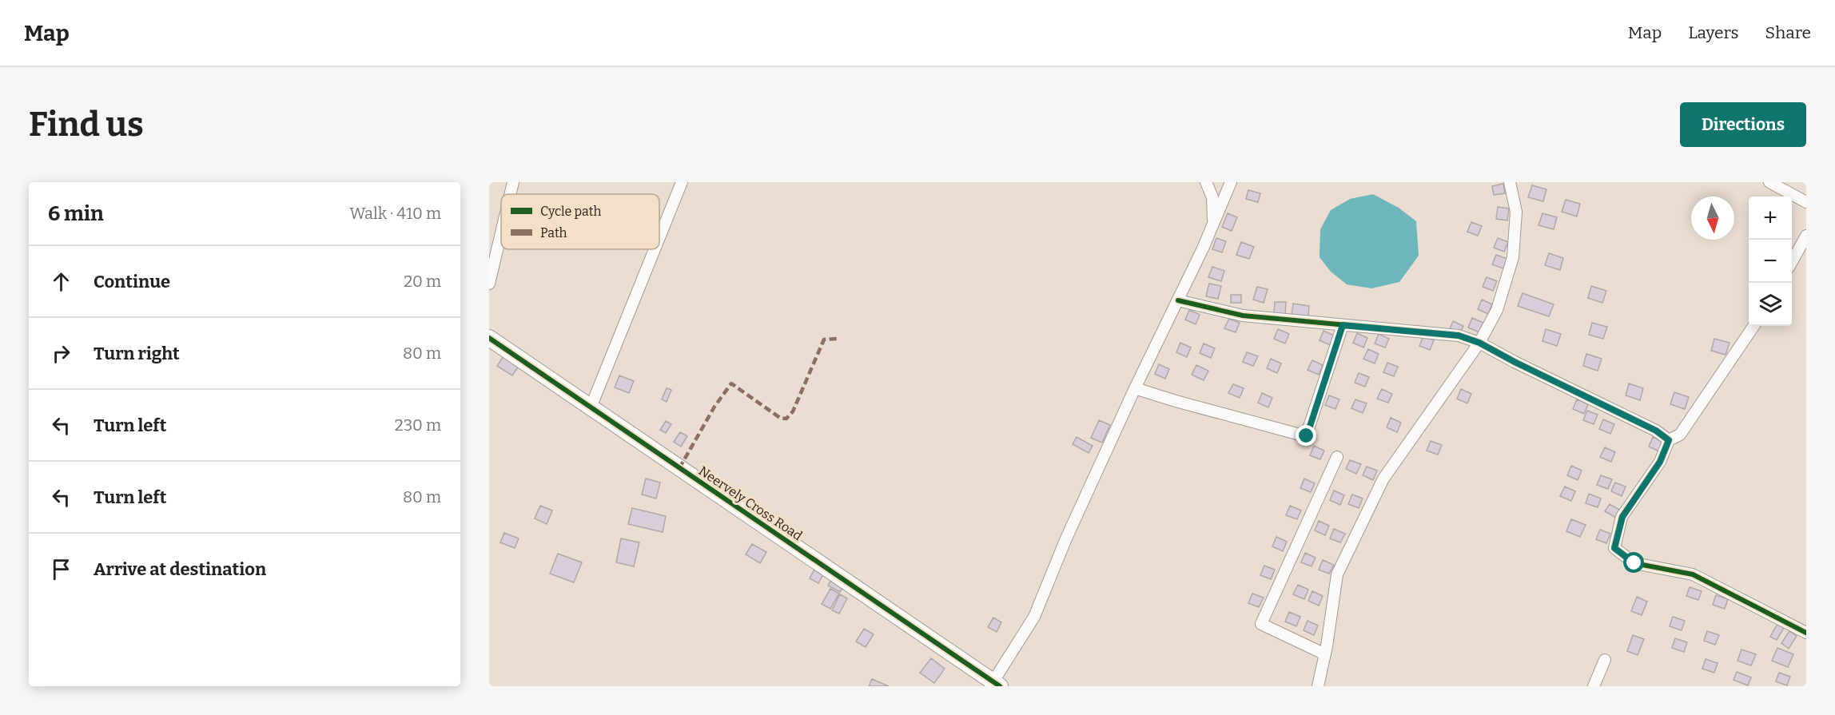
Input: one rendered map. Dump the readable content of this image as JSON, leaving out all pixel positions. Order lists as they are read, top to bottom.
{
  "streets": {
    "street": ["Neervely Cross Road"]
  },
  "legend": ["Cycle path", "Path"],
  "north": "bottom",
  "page": {
    "header": "Map",
    "nav": ["Map", "Layers", "Share"],
    "buttons": "Directions",
    "title": "Find us",
    "heading": ["6 min", "Walk · 410 m"],
    "map_buttons": ["+", "−"],
    "list": [
      ["Continue", "20 m"],
      ["Turn right", "80 m"],
      ["Turn left", "230 m"],
      ["Turn left", "80 m"],
      "Arrive at destination"
    ]
  }
}
